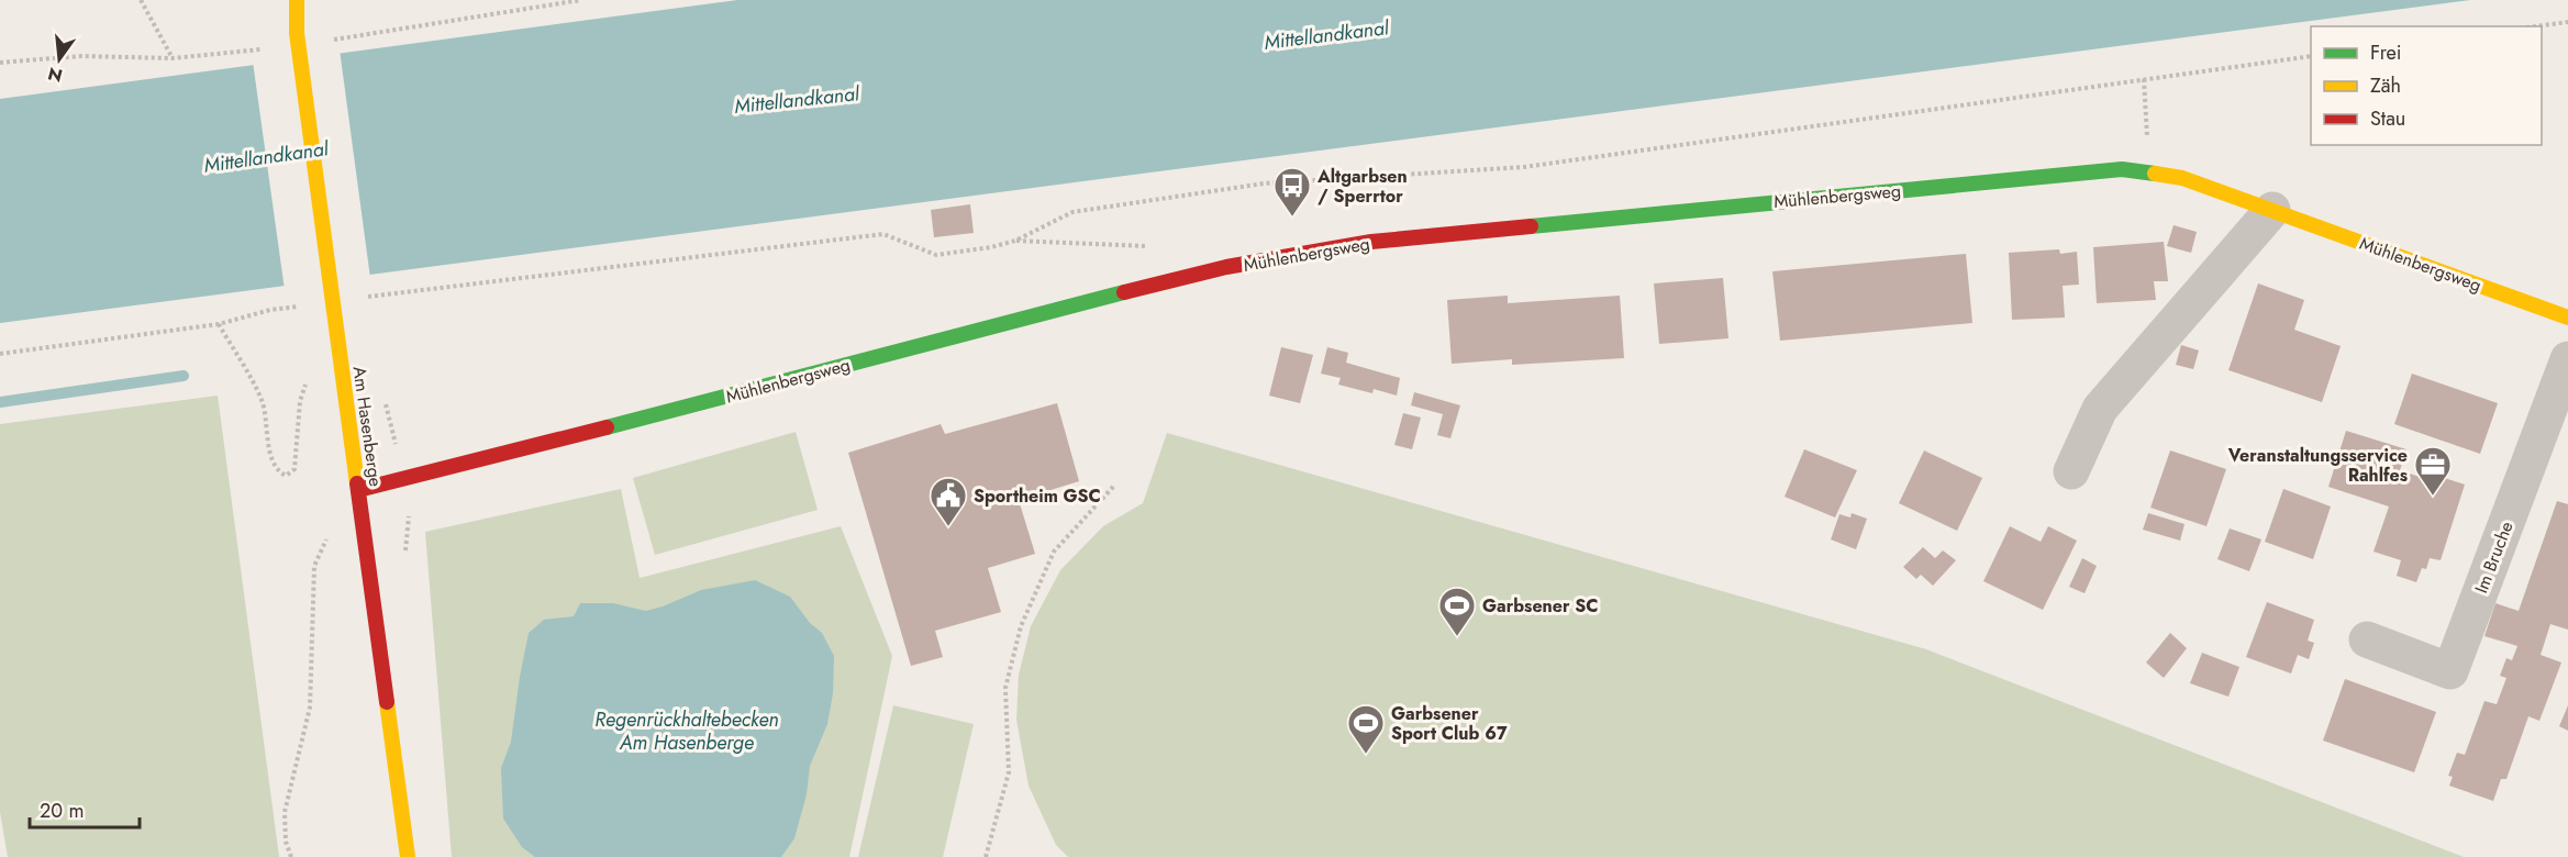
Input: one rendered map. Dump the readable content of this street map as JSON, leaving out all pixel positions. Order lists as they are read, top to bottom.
{
  "streets": {
    "street": ["Mühlenbergsweg", "Am Hasenberge", "Im Bruche"]
  },
  "crossings": [
    ["Mühlenbergsweg", "Am Hasenberge"]
  ],
  "water": ["Mittellandkanal", "Regenrückhaltebecken Am Hasenberge"],
  "places": {
    "bus stop": ["Altgarbsen / Sperrtor"],
    "office": ["Veranstaltungsservice Rahlfes"],
    "public building": ["Sportheim GSC"],
    "sports": ["Garbsener SC", "Garbsener Sport Club 67"]
  },
  "legend": ["Frei", "Zäh", "Stau"],
  "scale_bar": "20 m",
  "north": "bottom"
}
